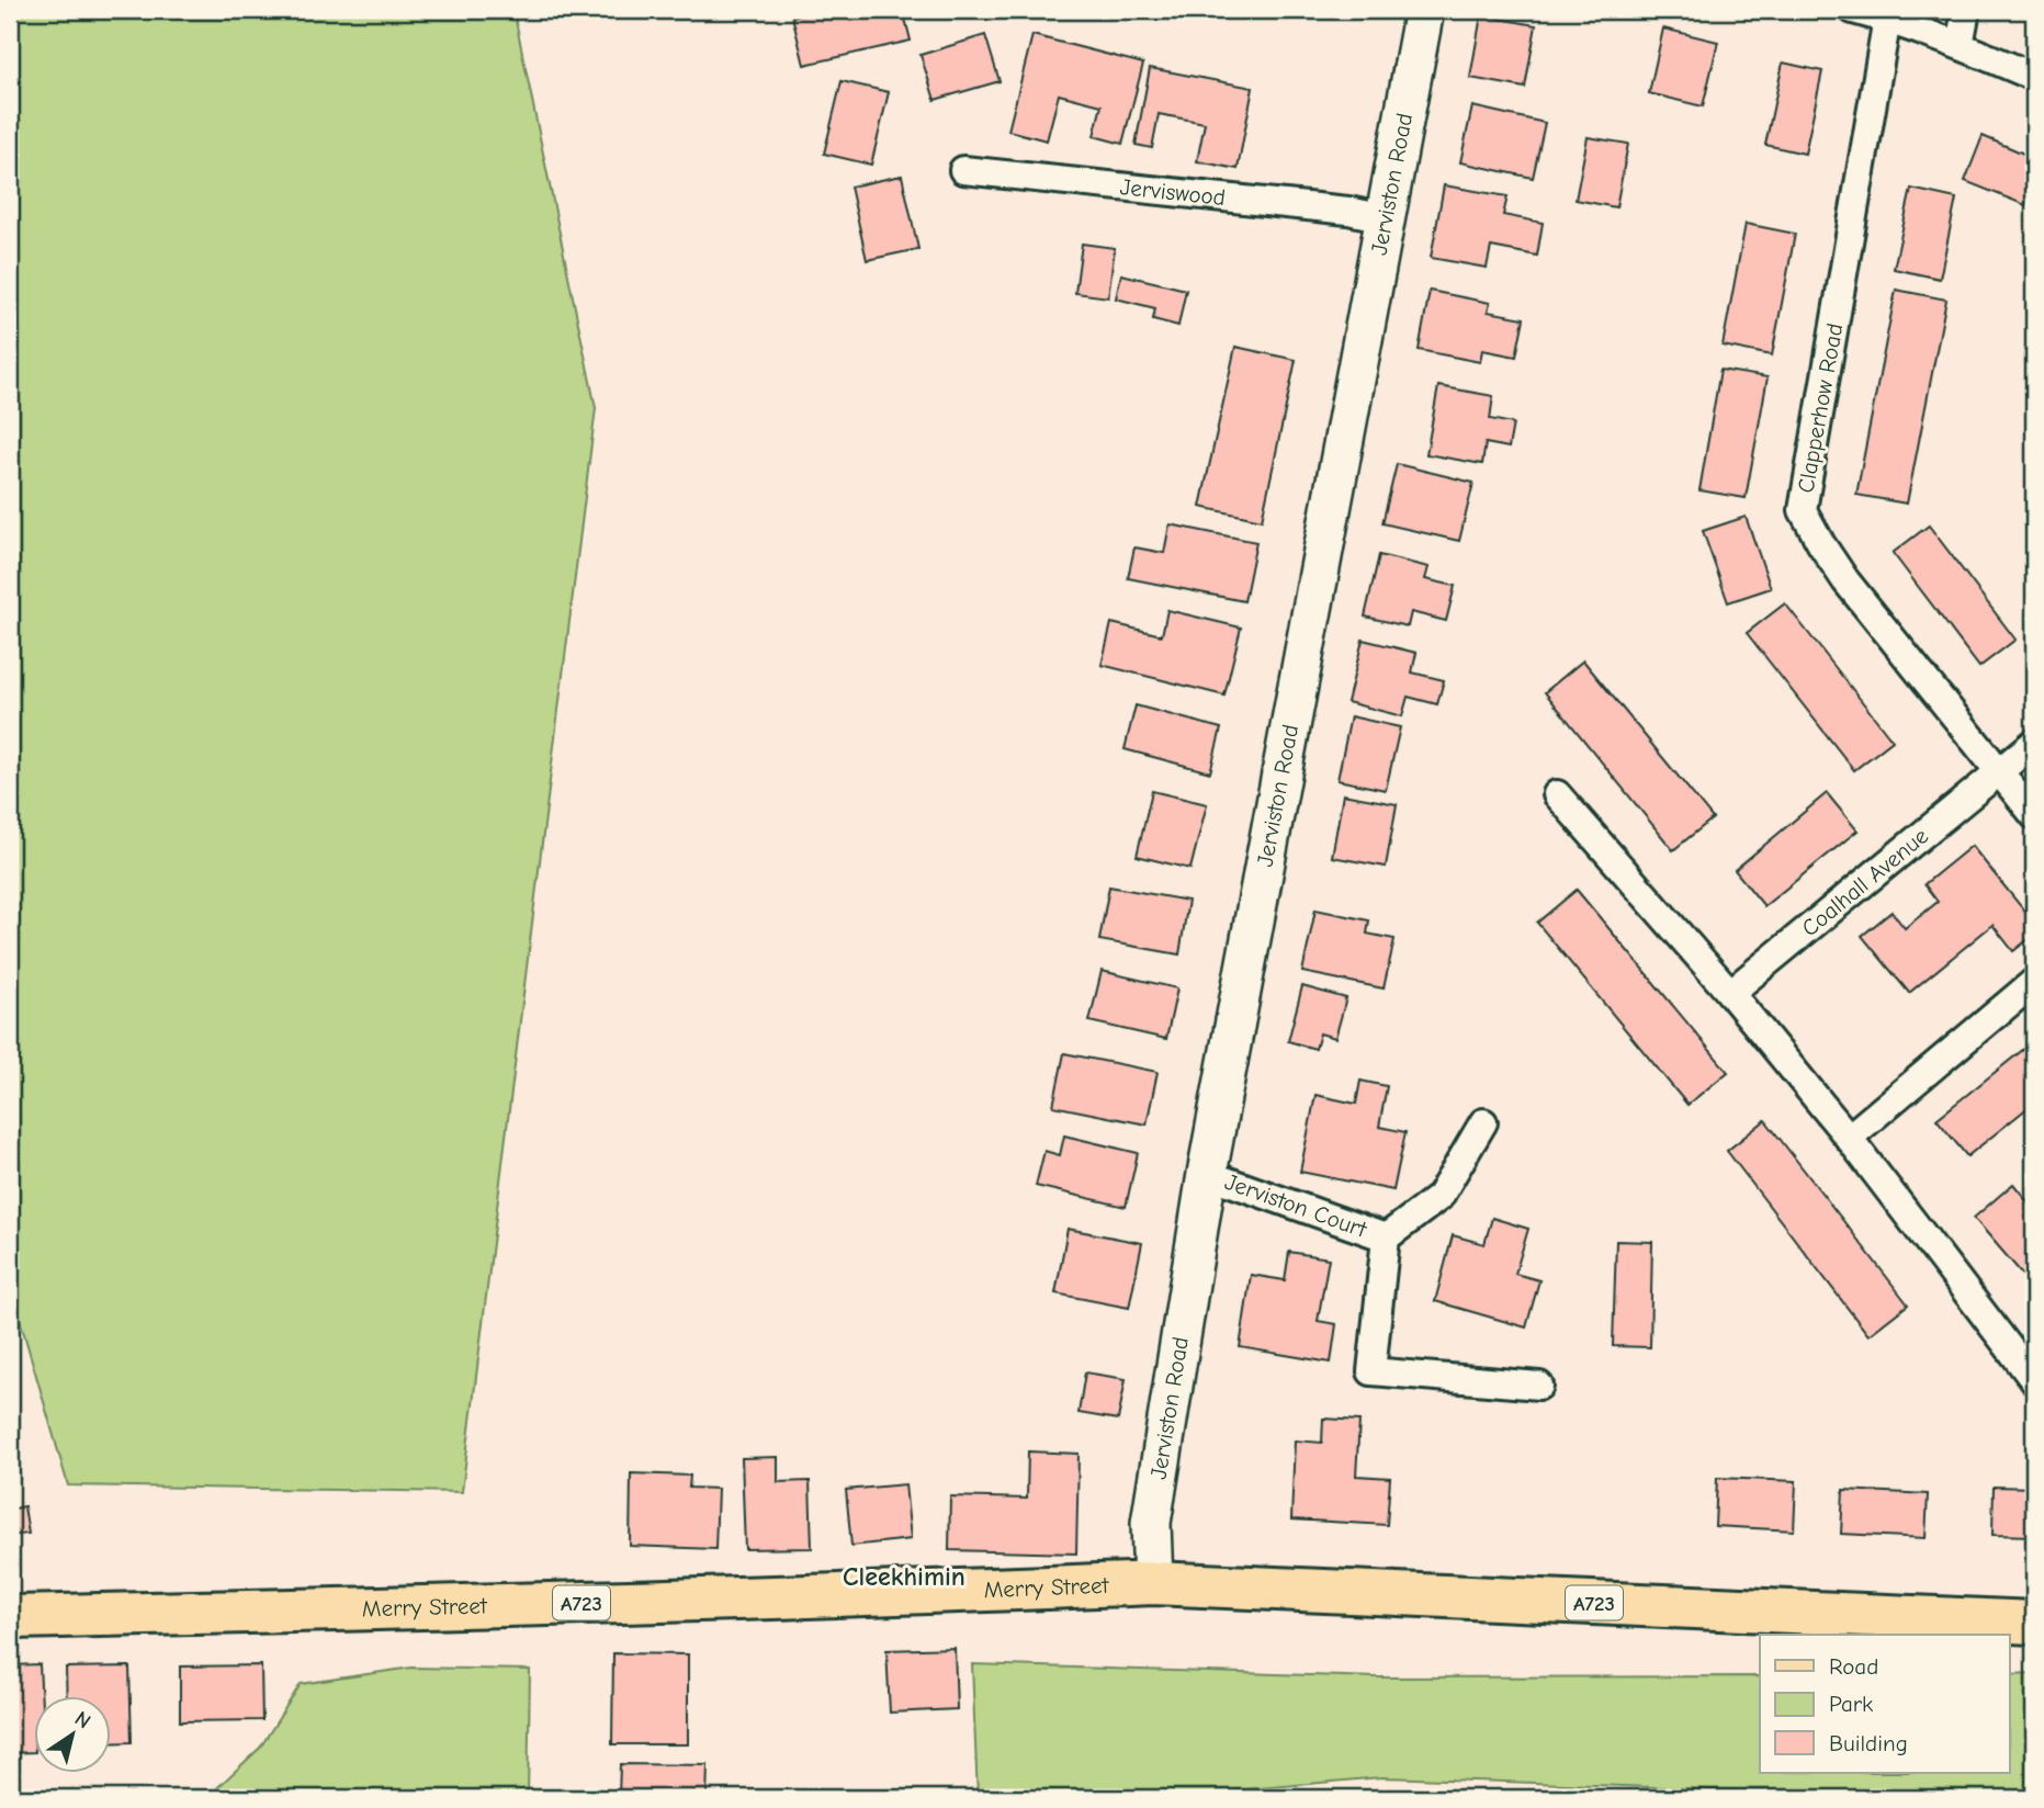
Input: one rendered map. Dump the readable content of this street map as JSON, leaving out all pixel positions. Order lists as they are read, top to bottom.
{
  "streets": {
    "main road": ["Jerviston Road", "Merry Street", "A723"],
    "street": [
      "Jerviswood",
      "Clapperhow Road",
      "Coalhall Avenue",
      "Jerviston Court"
    ]
  },
  "crossings": [
    ["Jerviston Road", "Jerviswood"],
    ["Jerviston Road", "Jerviston Court"],
    ["Jerviston Road", "Merry Street"],
    ["Clapperhow Road", "Coalhall Avenue"]
  ],
  "districts": ["Cleekhimin"],
  "legend": ["Road", "Park", "Building"],
  "north": "top right"
}
